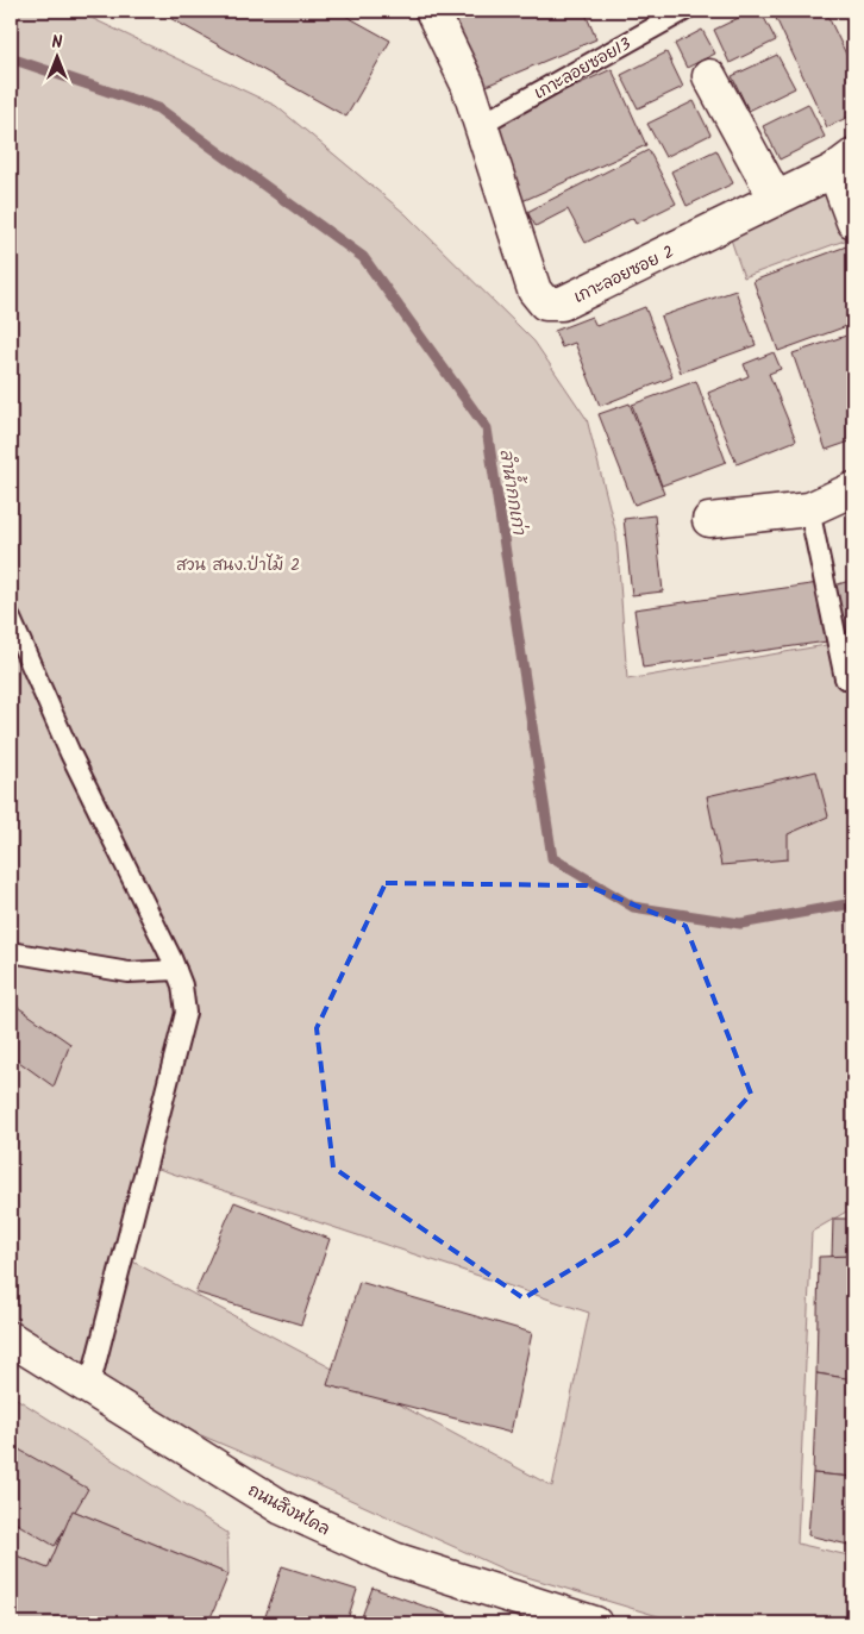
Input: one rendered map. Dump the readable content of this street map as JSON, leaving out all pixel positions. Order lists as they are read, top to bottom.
{
  "streets": {
    "street": ["เกาะลอยซอย 2", "ถนนสิงหไคล"],
    "lane": ["เกาะลอยซอย13"]
  },
  "crossings": [
    ["เกาะลอยซอย13", "เกาะลอยซอย 2"]
  ],
  "water": ["ลำน้ำกกเก่า"],
  "parks": ["สวน สนง.ป่าไม้ 2"],
  "north": "top"
}
